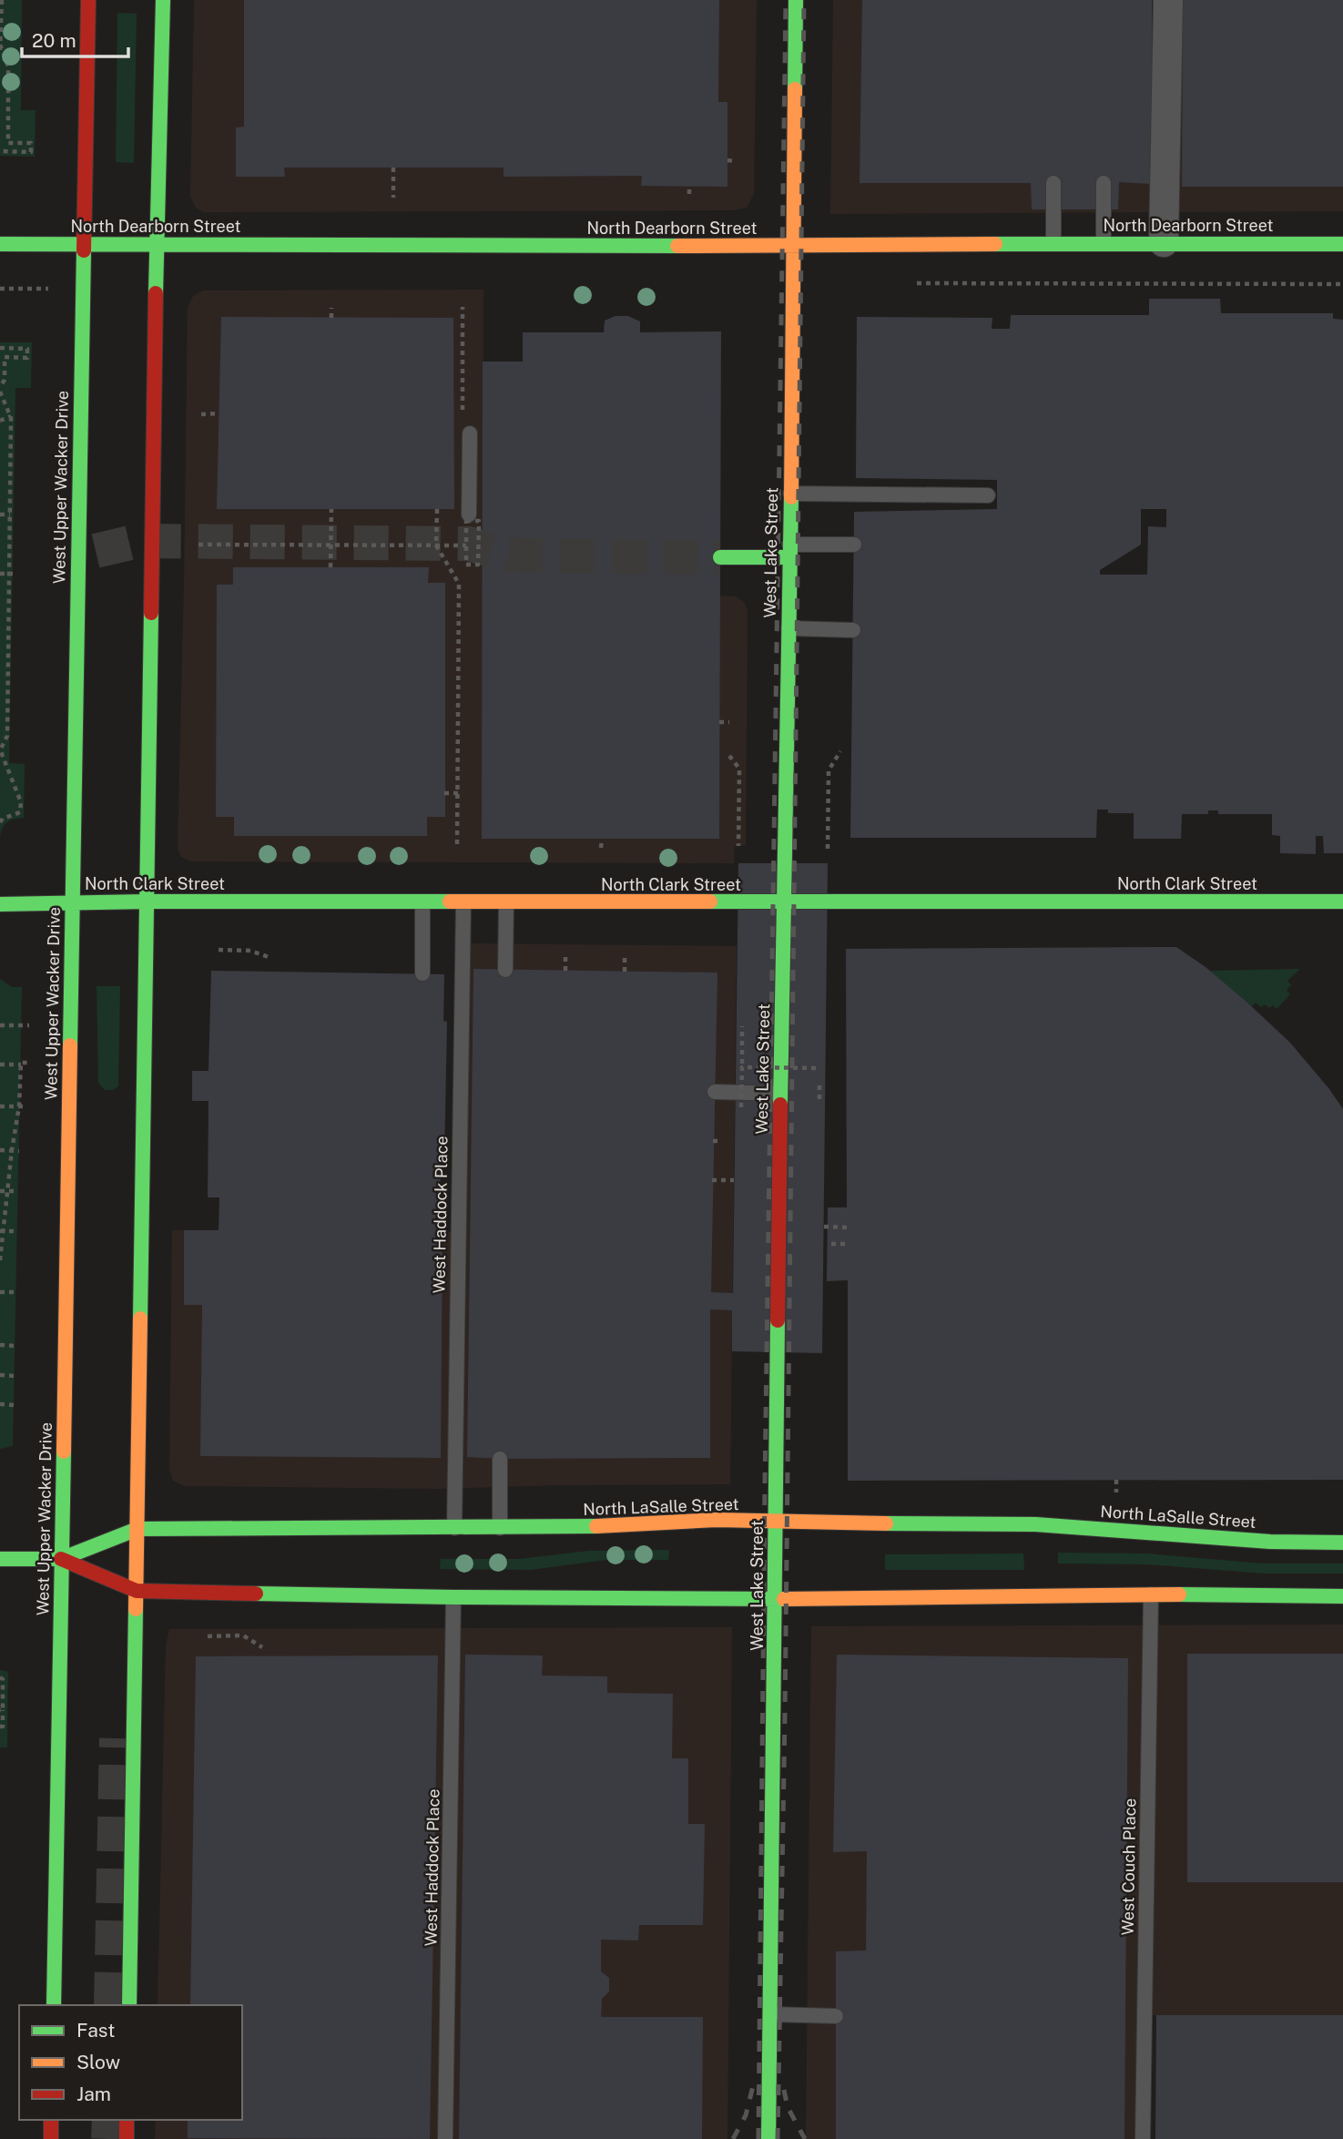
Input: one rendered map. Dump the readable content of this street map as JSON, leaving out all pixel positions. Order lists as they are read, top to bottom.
{
  "streets": {
    "main road": [
      "North Dearborn Street",
      "West Upper Wacker Drive",
      "West Lake Street",
      "North Clark Street",
      "North LaSalle Street"
    ],
    "lane": ["West Haddock Place", "West Couch Place"]
  },
  "crossings": [
    ["North Dearborn Street", "West Upper Wacker Drive"],
    ["North Dearborn Street", "West Lake Street"],
    ["West Upper Wacker Drive", "North Clark Street"],
    ["West Upper Wacker Drive", "North LaSalle Street"],
    ["West Lake Street", "North Clark Street"],
    ["West Lake Street", "North LaSalle Street"],
    ["North Clark Street", "West Haddock Place"],
    ["West Haddock Place", "North LaSalle Street"],
    ["North LaSalle Street", "West Couch Place"]
  ],
  "legend": ["Fast", "Slow", "Jam"],
  "scale_bar": "20 m"
}
